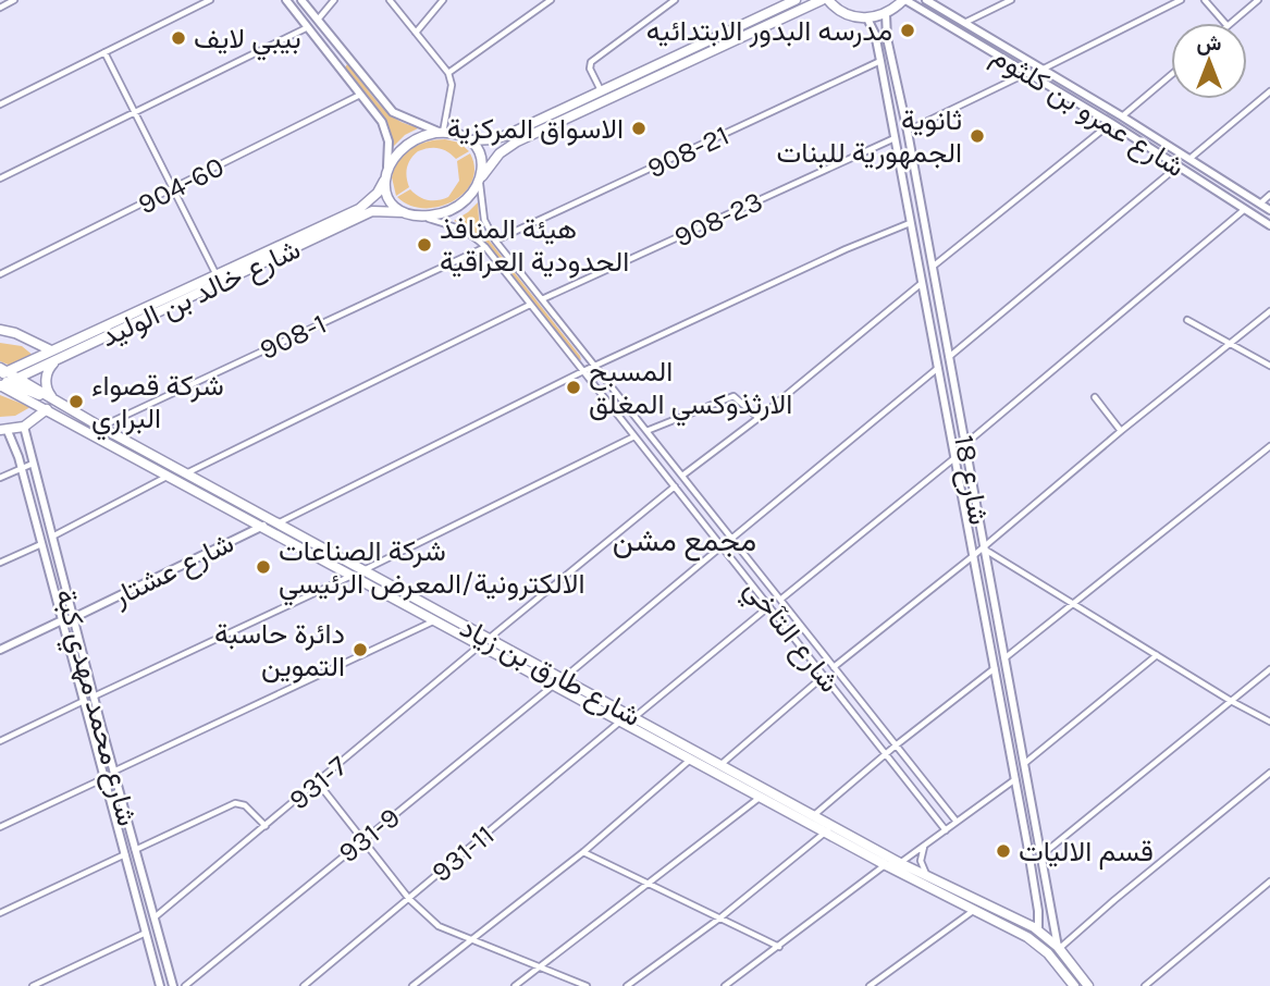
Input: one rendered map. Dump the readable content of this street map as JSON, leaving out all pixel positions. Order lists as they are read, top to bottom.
{
  "streets": {
    "main road": ["شارع خالد بن الوليد", "شارع طارق بن زياد"],
    "street": [
      "شارع عمرو بن كلثوم",
      "908-21",
      "904-60",
      "908-23",
      "908-1",
      "شارع 18",
      "شارع عشتار",
      "شارع التآخي",
      "شارع محمد مهدي كبة",
      "931-7",
      "931-9",
      "931-11"
    ]
  },
  "crossings": [
    ["908-21", "شارع 18"],
    ["908-21", "شارع التآخي"],
    ["908-23", "شارع 18"],
    ["908-23", "شارع التآخي"],
    ["شارع خالد بن الوليد", "شارع التآخي"],
    ["شارع خالد بن الوليد", "شارع طارق بن زياد"],
    ["908-1", "شارع التآخي"],
    ["908-1", "شارع طارق بن زياد"],
    ["شارع 18", "شارع طارق بن زياد"],
    ["شارع عشتار", "شارع طارق بن زياد"],
    ["شارع عشتار", "شارع محمد مهدي كبة"],
    ["شارع التآخي", "931-7"],
    ["شارع طارق بن زياد", "931-7"],
    ["شارع طارق بن زياد", "931-9"],
    ["شارع طارق بن زياد", "931-11"],
    ["شارع محمد مهدي كبة", "931-7"]
  ],
  "districts": ["مجمع مشن"],
  "places": [
    "مدرسه البدور الابتدائيه",
    "بيبي لايف",
    "الاسواق المركزية",
    "ثانوية الجمهورية للبنات",
    "هيئة المنافذ الحدودية العراقية",
    "المسبح الارثذوكسي المغلق",
    "شركة قصواء البراري",
    "شركة الصناعات الالكترونية/المعرض الرئيسي",
    "دائرة حاسبة التموين",
    "قسم الاليات"
  ],
  "north": "top"
}
